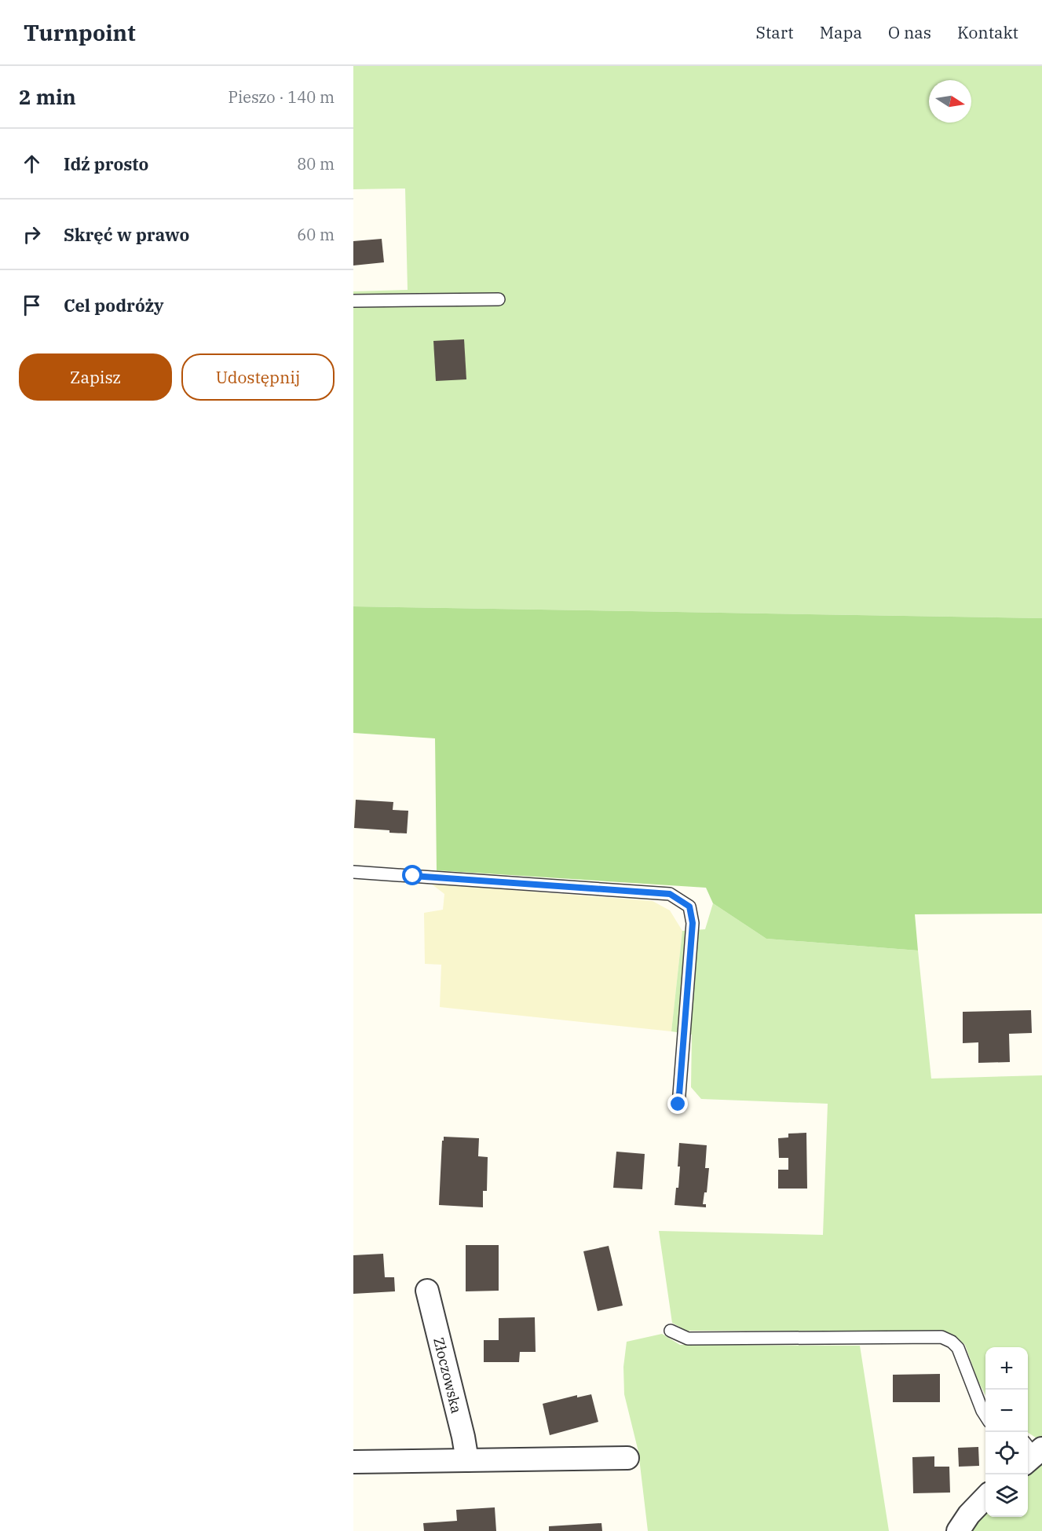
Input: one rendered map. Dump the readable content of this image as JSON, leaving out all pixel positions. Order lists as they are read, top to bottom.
{
  "streets": {
    "street": ["Złoczowska"]
  },
  "north": "right",
  "page": {
    "header": "Turnpoint",
    "nav": [
      "Start",
      "Mapa",
      "O nas",
      "Kontakt"
    ],
    "heading": ["2 min", "Pieszo · 140 m"],
    "list": [
      ["Idź prosto", "80 m"],
      ["Skręć w prawo", "60 m"],
      "Cel podróży"
    ],
    "buttons": ["Zapisz", "Udostępnij"],
    "map_buttons": ["+", "−"]
  }
}
